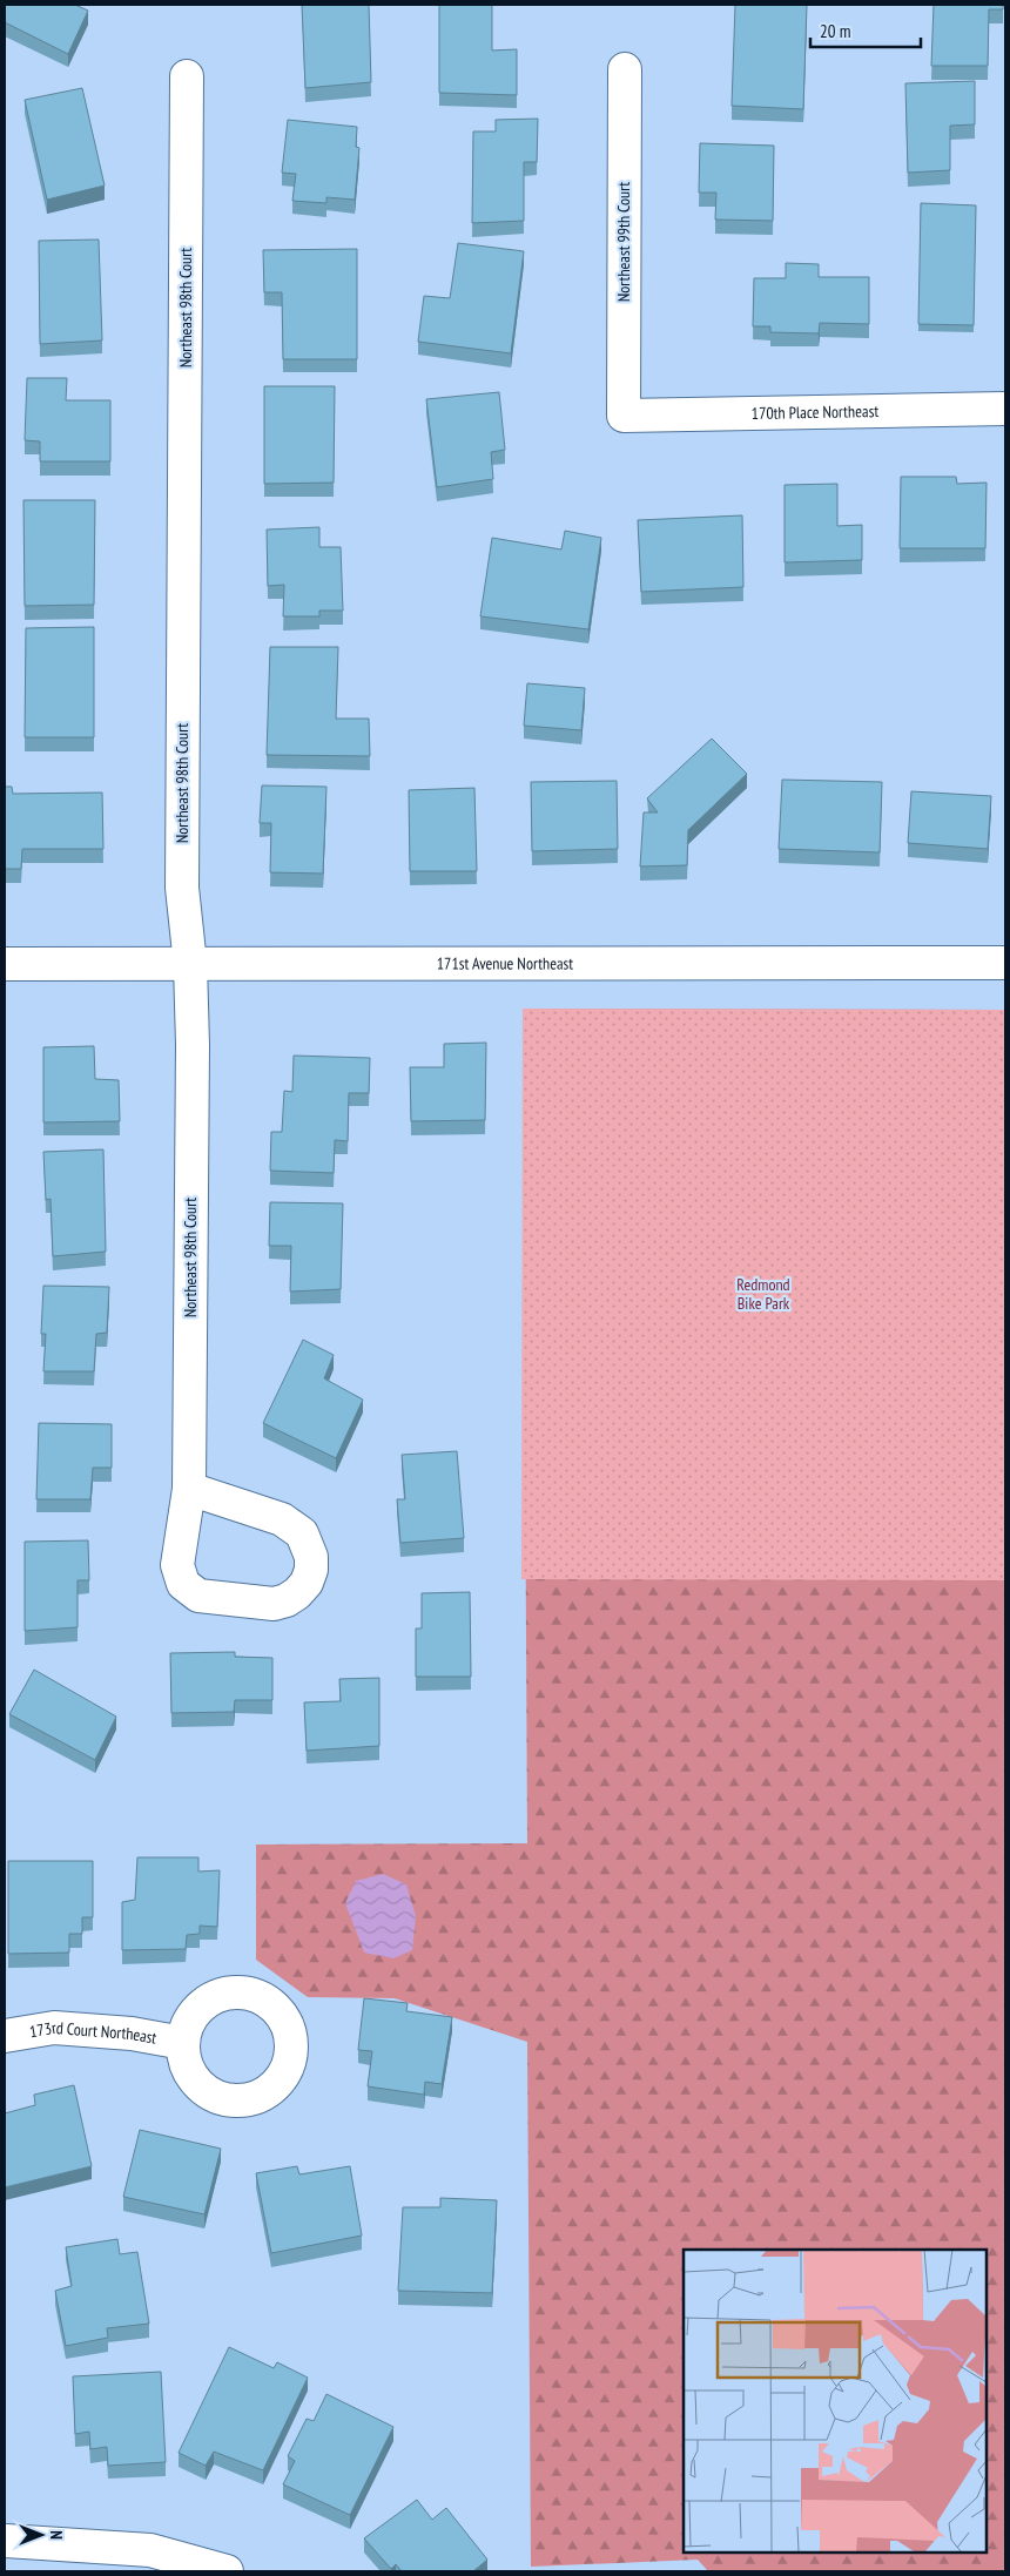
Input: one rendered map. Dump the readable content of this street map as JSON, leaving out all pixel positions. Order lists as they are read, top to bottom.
{
  "streets": {
    "street": [
      "Northeast 99th Court",
      "Northeast 98th Court",
      "170th Place Northeast",
      "171st Avenue Northeast",
      "173rd Court Northeast"
    ]
  },
  "crossings": [
    ["Northeast 99th Court", "170th Place Northeast"],
    ["Northeast 98th Court", "171st Avenue Northeast"]
  ],
  "parks": ["Redmond Bike Park"],
  "scale_bar": "20 m",
  "north": "right"
}
